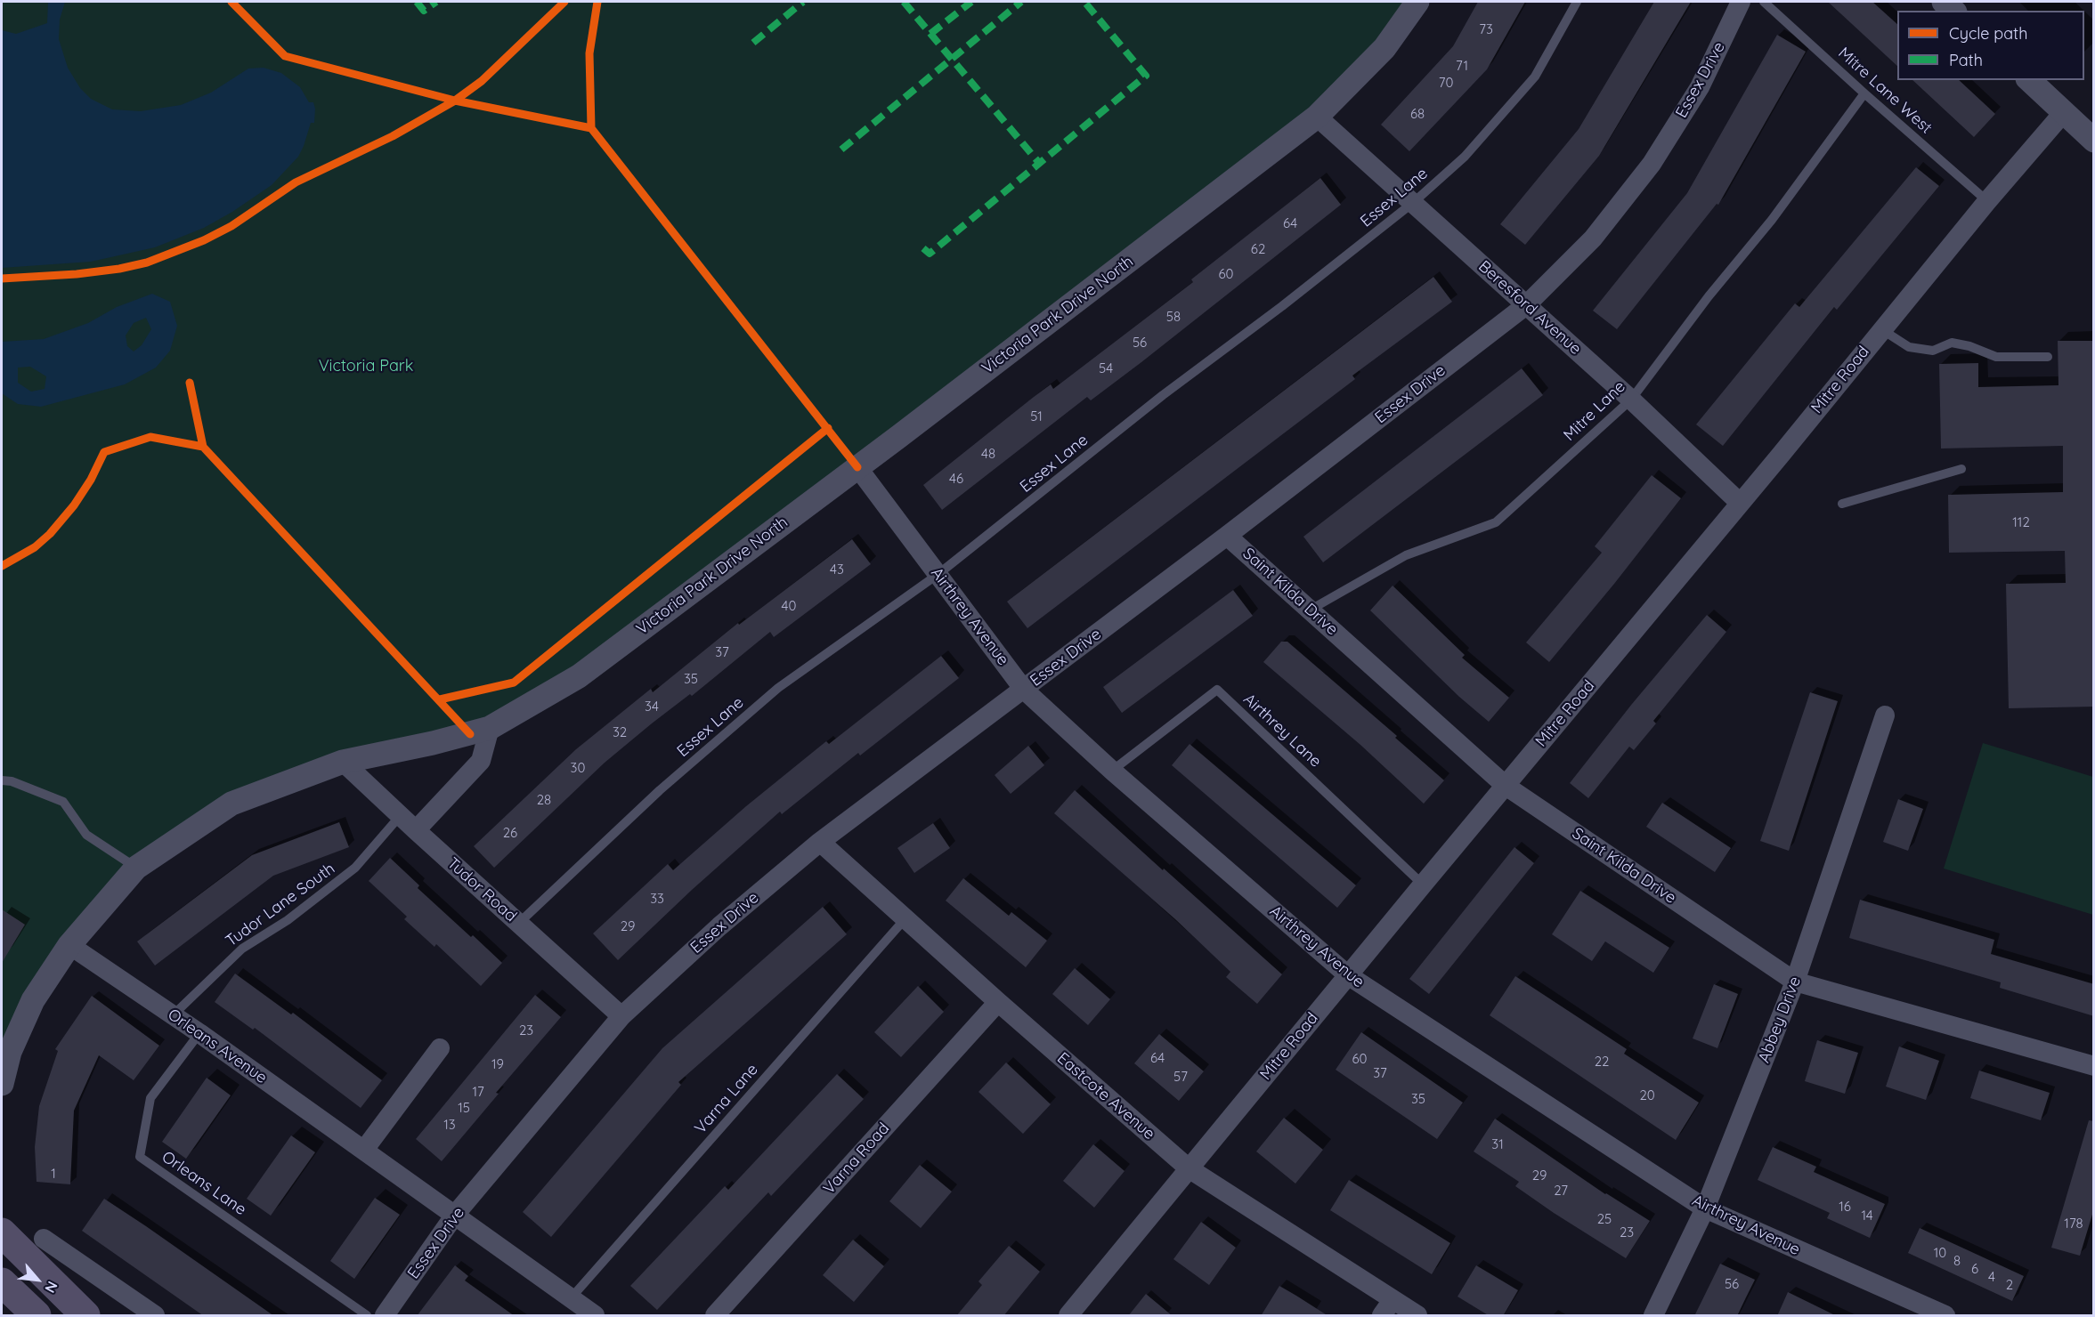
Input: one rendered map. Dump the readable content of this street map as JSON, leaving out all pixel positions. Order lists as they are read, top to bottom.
{
  "streets": {
    "street": [
      "Essex Drive",
      "Beresford Avenue",
      "Victoria Park Drive North",
      "Mitre Road",
      "Saint Kilda Drive",
      "Airthrey Avenue",
      "Tudor Road",
      "Abbey Drive",
      "Orleans Avenue",
      "Eastcote Avenue",
      "Varna Road"
    ],
    "lane": [
      "Mitre Lane West",
      "Essex Lane",
      "Mitre Lane",
      "Airthrey Lane",
      "Tudor Lane South",
      "Varna Lane",
      "Orleans Lane"
    ]
  },
  "crossings": [
    ["Essex Drive", "Beresford Avenue"],
    ["Essex Drive", "Saint Kilda Drive"],
    ["Essex Drive", "Airthrey Avenue"],
    ["Essex Drive", "Tudor Road"],
    ["Essex Drive", "Orleans Avenue"],
    ["Essex Drive", "Eastcote Avenue"],
    ["Mitre Lane West", "Mitre Road"],
    ["Mitre Lane West", "Mitre Lane"],
    ["Essex Lane", "Beresford Avenue"],
    ["Essex Lane", "Airthrey Avenue"],
    ["Essex Lane", "Tudor Road"],
    ["Beresford Avenue", "Victoria Park Drive North"],
    ["Beresford Avenue", "Mitre Road"],
    ["Beresford Avenue", "Mitre Lane"],
    ["Victoria Park Drive North", "Airthrey Avenue"],
    ["Victoria Park Drive North", "Tudor Road"],
    ["Victoria Park Drive North", "Orleans Avenue"],
    ["Mitre Road", "Saint Kilda Drive"],
    ["Mitre Road", "Airthrey Avenue"],
    ["Mitre Road", "Airthrey Lane"],
    ["Mitre Road", "Eastcote Avenue"],
    ["Mitre Lane", "Saint Kilda Drive"],
    ["Saint Kilda Drive", "Abbey Drive"],
    ["Airthrey Avenue", "Airthrey Lane"],
    ["Airthrey Avenue", "Abbey Drive"],
    ["Tudor Road", "Tudor Lane South"],
    ["Tudor Lane South", "Orleans Avenue"],
    ["Orleans Avenue", "Varna Lane"],
    ["Orleans Avenue", "Orleans Lane"],
    ["Eastcote Avenue", "Varna Lane"],
    ["Eastcote Avenue", "Varna Road"]
  ],
  "parks": ["Victoria Park"],
  "house_numbers": [
    "73",
    "71",
    "70",
    "68",
    "64",
    "62",
    "60",
    "58",
    "56",
    "54",
    "51",
    "48",
    "46",
    "112",
    "43",
    "40",
    "37",
    "35",
    "34",
    "32",
    "30",
    "28",
    "26",
    "33",
    "29",
    "23",
    "64",
    "60",
    "22",
    "19",
    "37",
    "57",
    "17",
    "20",
    "35",
    "15",
    "13",
    "31",
    "1",
    "29",
    "27",
    "16",
    "14",
    "25",
    "178",
    "23",
    "10",
    "8",
    "6",
    "4",
    "56",
    "2"
  ],
  "legend": ["Cycle path", "Path"],
  "north": "bottom right"
}
